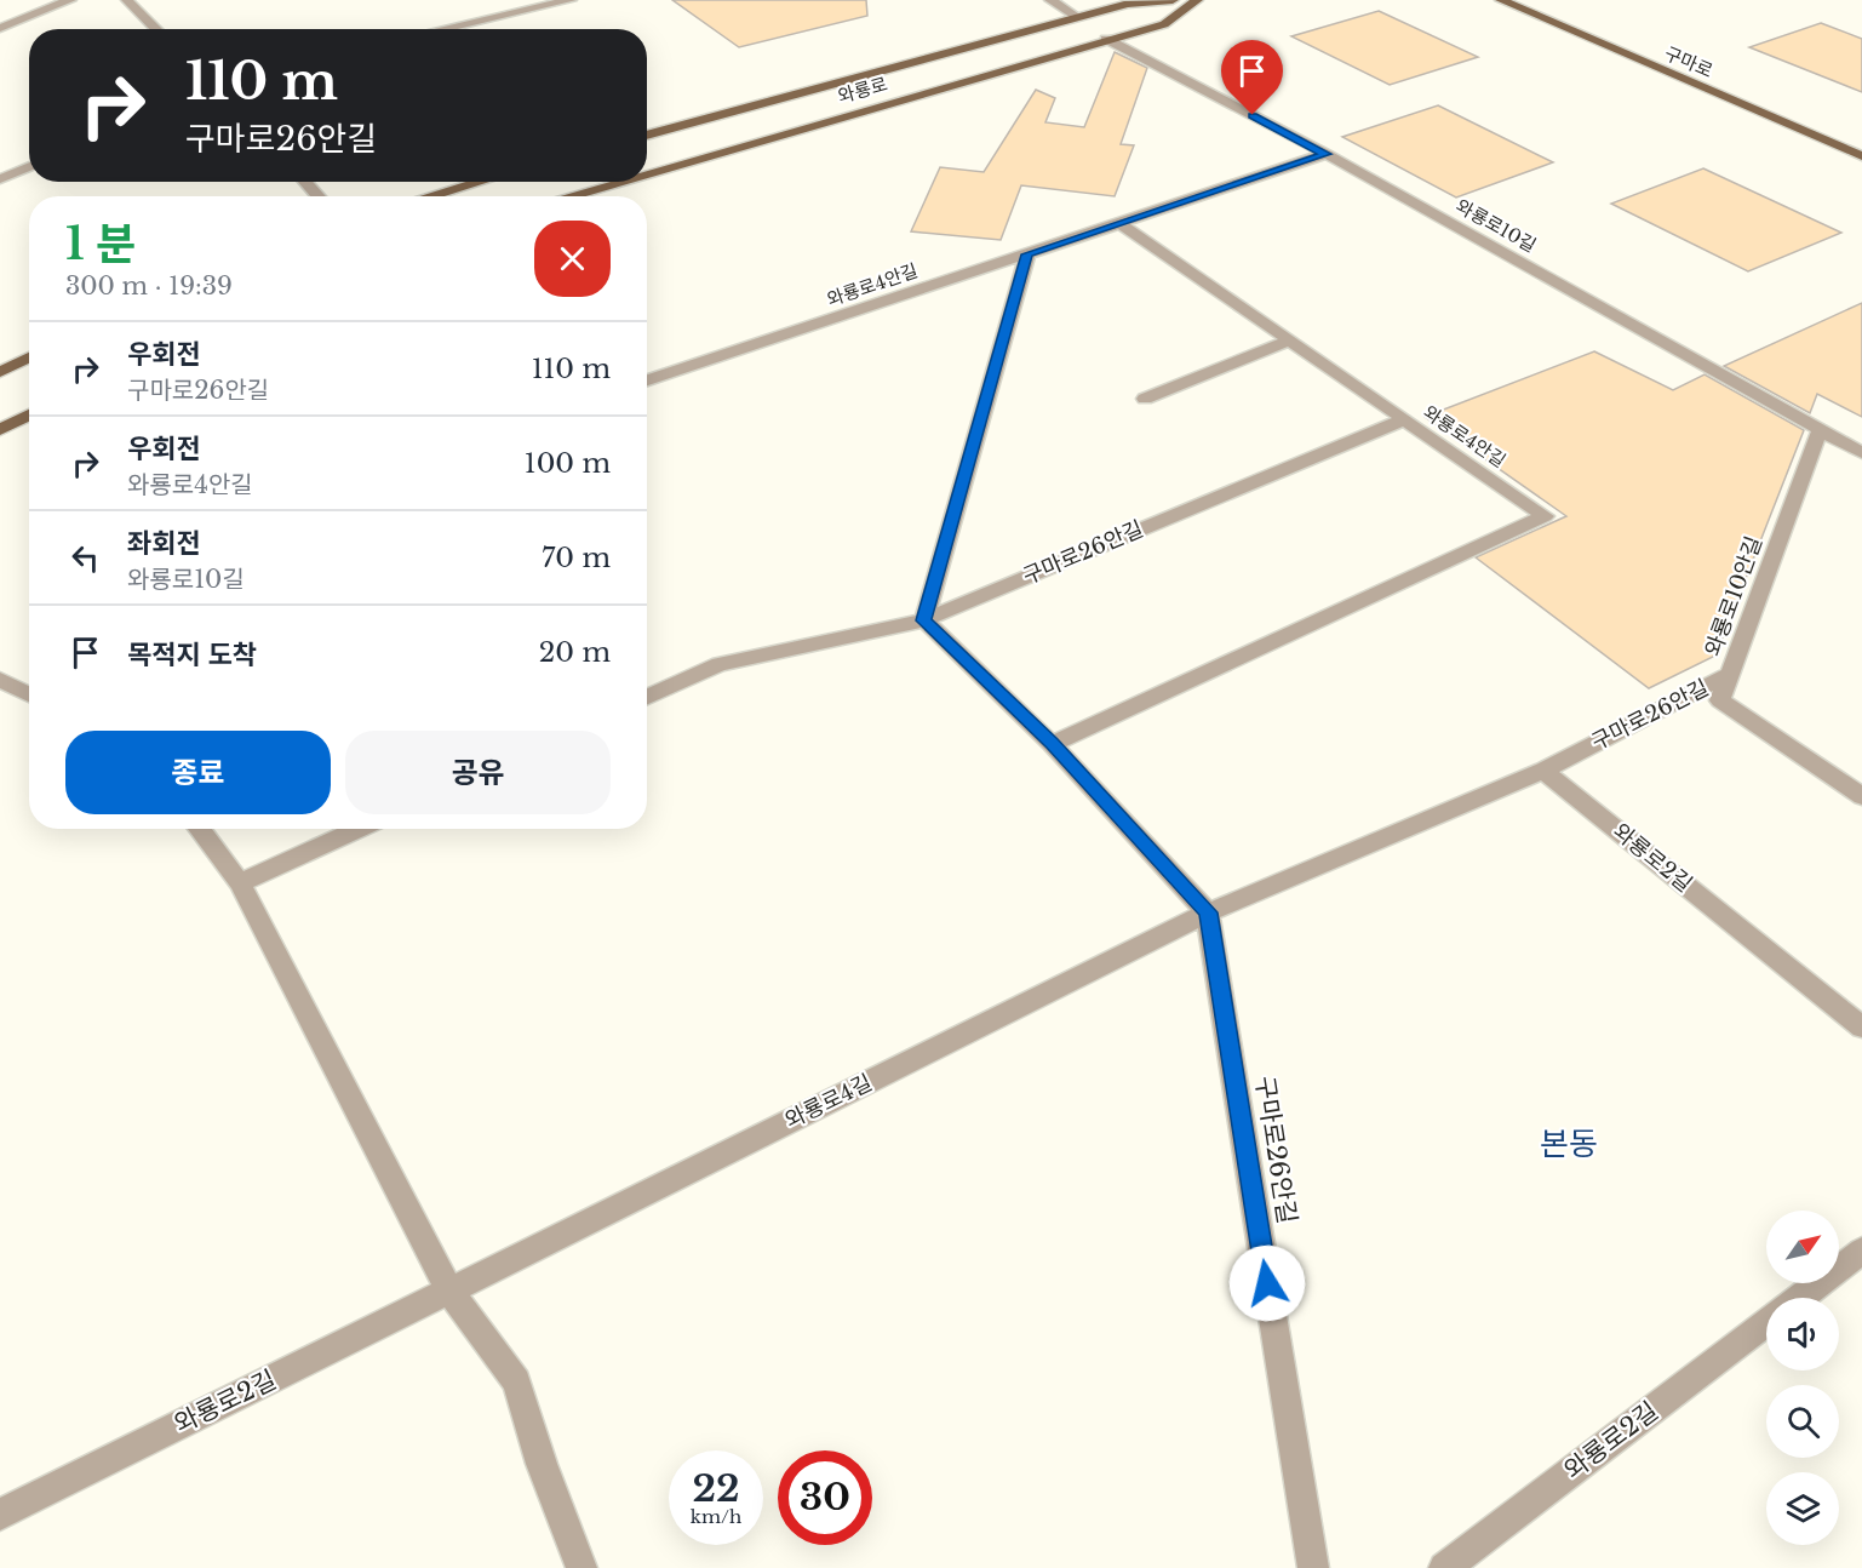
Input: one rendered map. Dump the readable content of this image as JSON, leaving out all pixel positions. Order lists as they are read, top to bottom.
{
  "streets": {
    "main road": ["구마로", "와룡로"],
    "street": [
      "와룡로10길",
      "와룡로4안길",
      "구마로26안길",
      "와룡로10안길",
      "와룡로2길",
      "와룡로4길"
    ]
  },
  "crossings": [
    ["와룡로", "와룡로10길"],
    ["와룡로10길", "와룡로4안길"],
    ["와룡로10길", "와룡로10안길"],
    ["와룡로4안길", "구마로26안길"],
    ["구마로26안길", "와룡로10안길"],
    ["구마로26안길", "와룡로2길"],
    ["구마로26안길", "와룡로4길"],
    ["와룡로2길", "와룡로4길"]
  ],
  "districts": ["본동"],
  "north": "top right",
  "page": {
    "turn": ["110 m", "구마로26안길"],
    "heading": ["1 분", "300 m · 19:39"],
    "list": [
      {
        "name": "우회전",
        "note": "구마로26안길",
        "value": "110 m"
      },
      {
        "name": "우회전",
        "note": "와룡로4안길",
        "value": "100 m"
      },
      {
        "name": "좌회전",
        "note": "와룡로10길",
        "value": "70 m"
      },
      {
        "name": "목적지 도착",
        "value": "20 m"
      }
    ],
    "buttons": ["종료", "공유"],
    "speed": "22 km/h",
    "limit": "30"
  }
}
